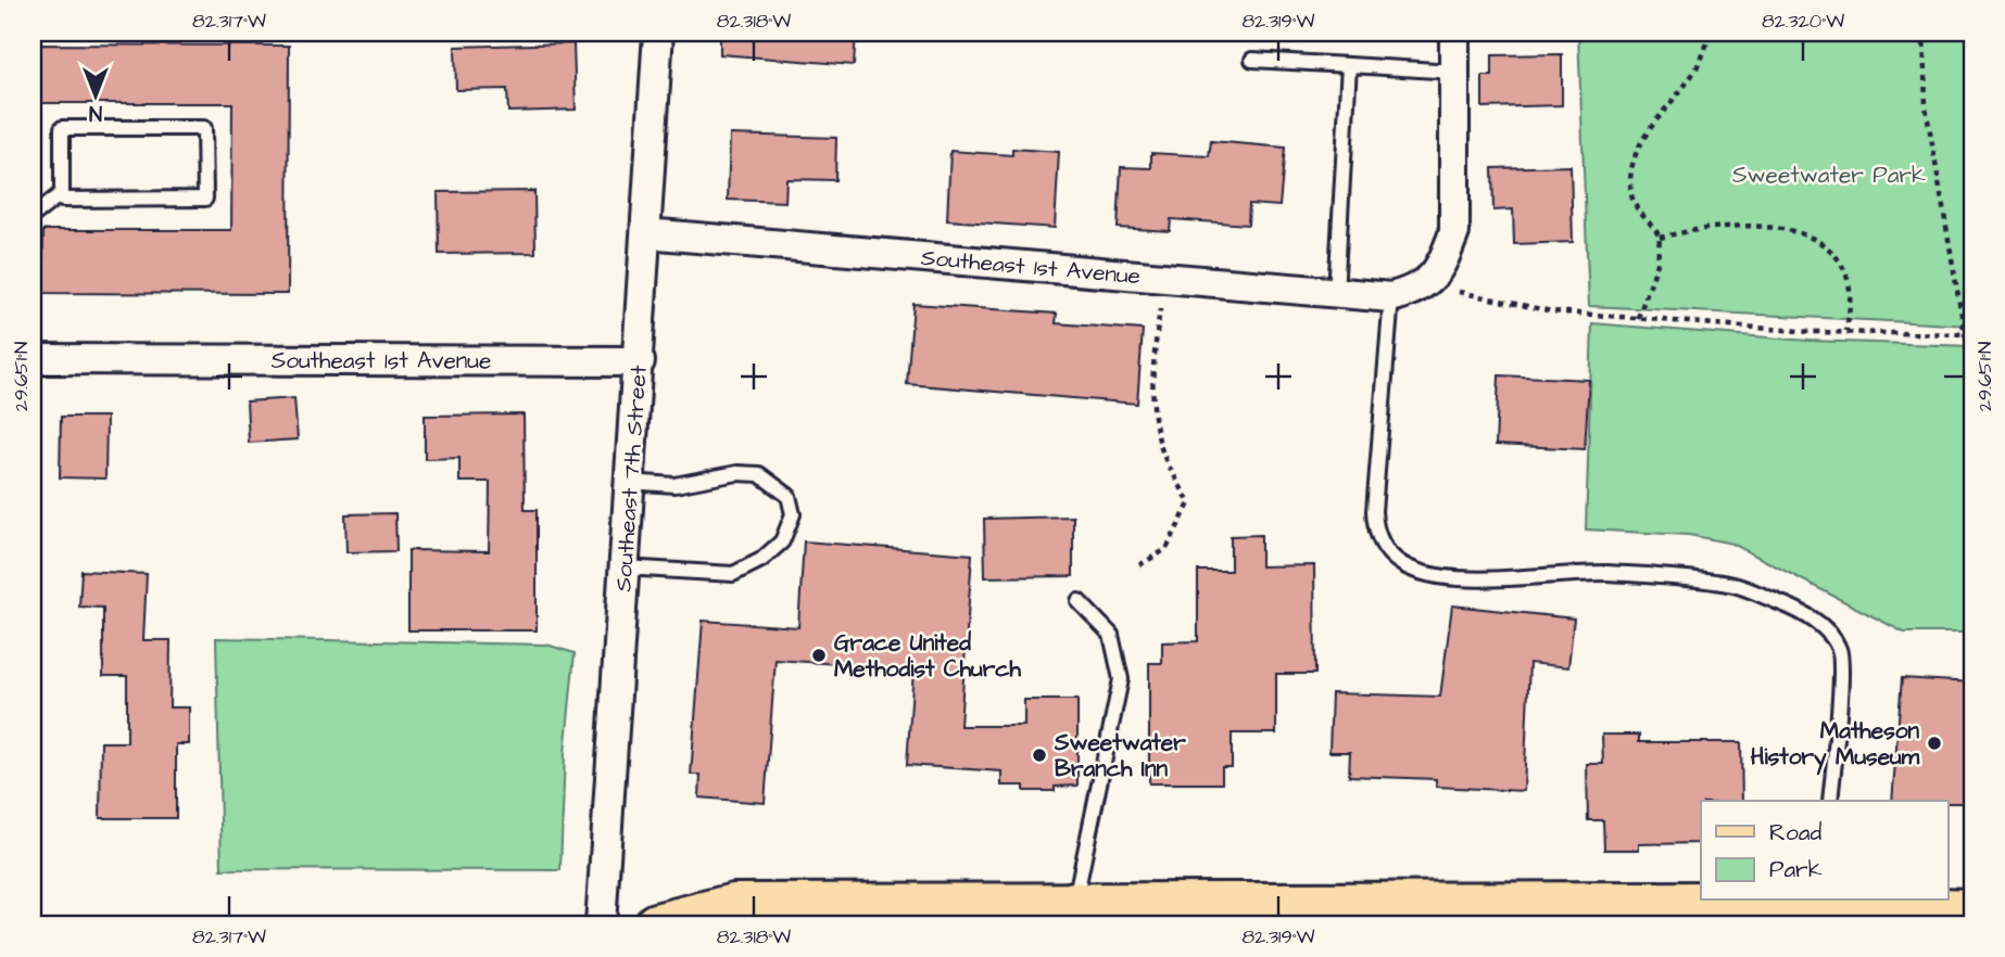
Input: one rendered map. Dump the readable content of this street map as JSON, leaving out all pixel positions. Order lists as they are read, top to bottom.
{
  "streets": {
    "street": ["Southeast 1st Avenue", "Southeast 7th Street"]
  },
  "crossings": [
    ["Southeast 1st Avenue", "Southeast 7th Street"]
  ],
  "parks": ["Sweetwater Park"],
  "places": ["Grace United Methodist Church", "Matheson History Museum", "Sweetwater Branch Inn"],
  "legend": ["Road", "Park"],
  "north": "bottom",
  "coordinates": [
    "82.317°W",
    "82.318°W",
    "82.319°W",
    "82.320°W",
    "29.651°N"
  ]
}
